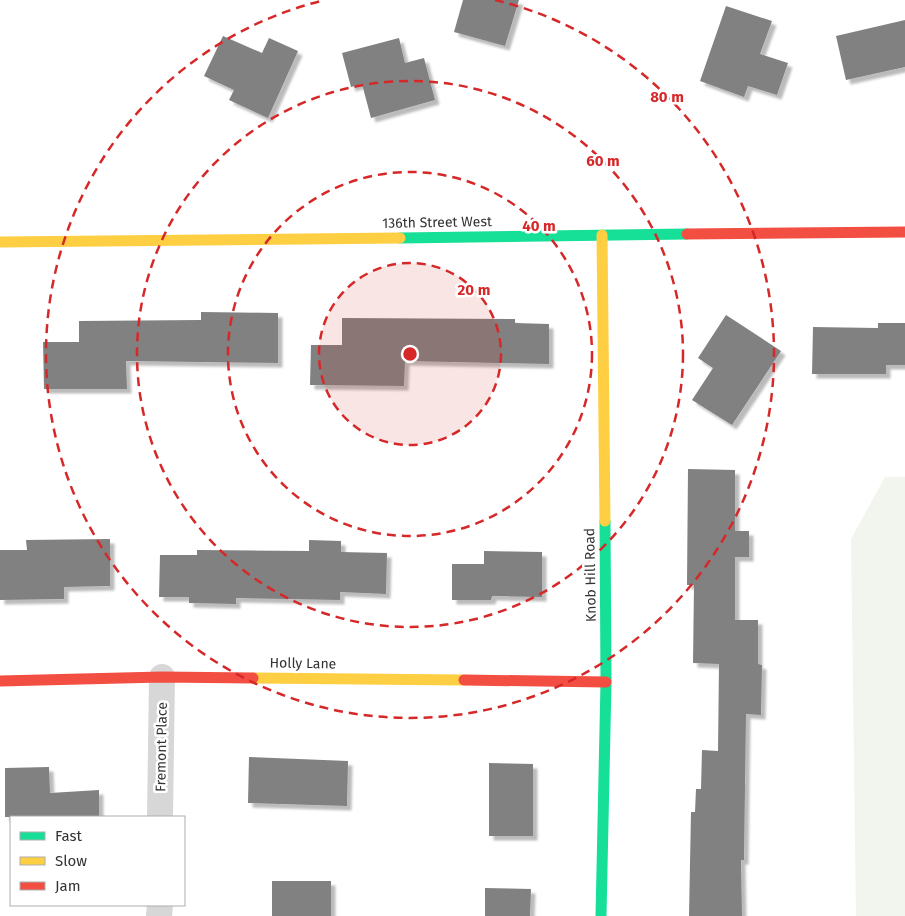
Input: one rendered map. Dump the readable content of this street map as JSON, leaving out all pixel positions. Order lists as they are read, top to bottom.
{
  "streets": {
    "street": [
      "136th Street West",
      "Knob Hill Road",
      "Holly Lane",
      "Fremont Place"
    ]
  },
  "crossings": [
    ["136th Street West", "Knob Hill Road"],
    ["Knob Hill Road", "Holly Lane"],
    ["Holly Lane", "Fremont Place"]
  ],
  "legend": ["Fast", "Slow", "Jam"],
  "rings": [
    "80 m",
    "60 m",
    "40 m",
    "20 m"
  ]
}
